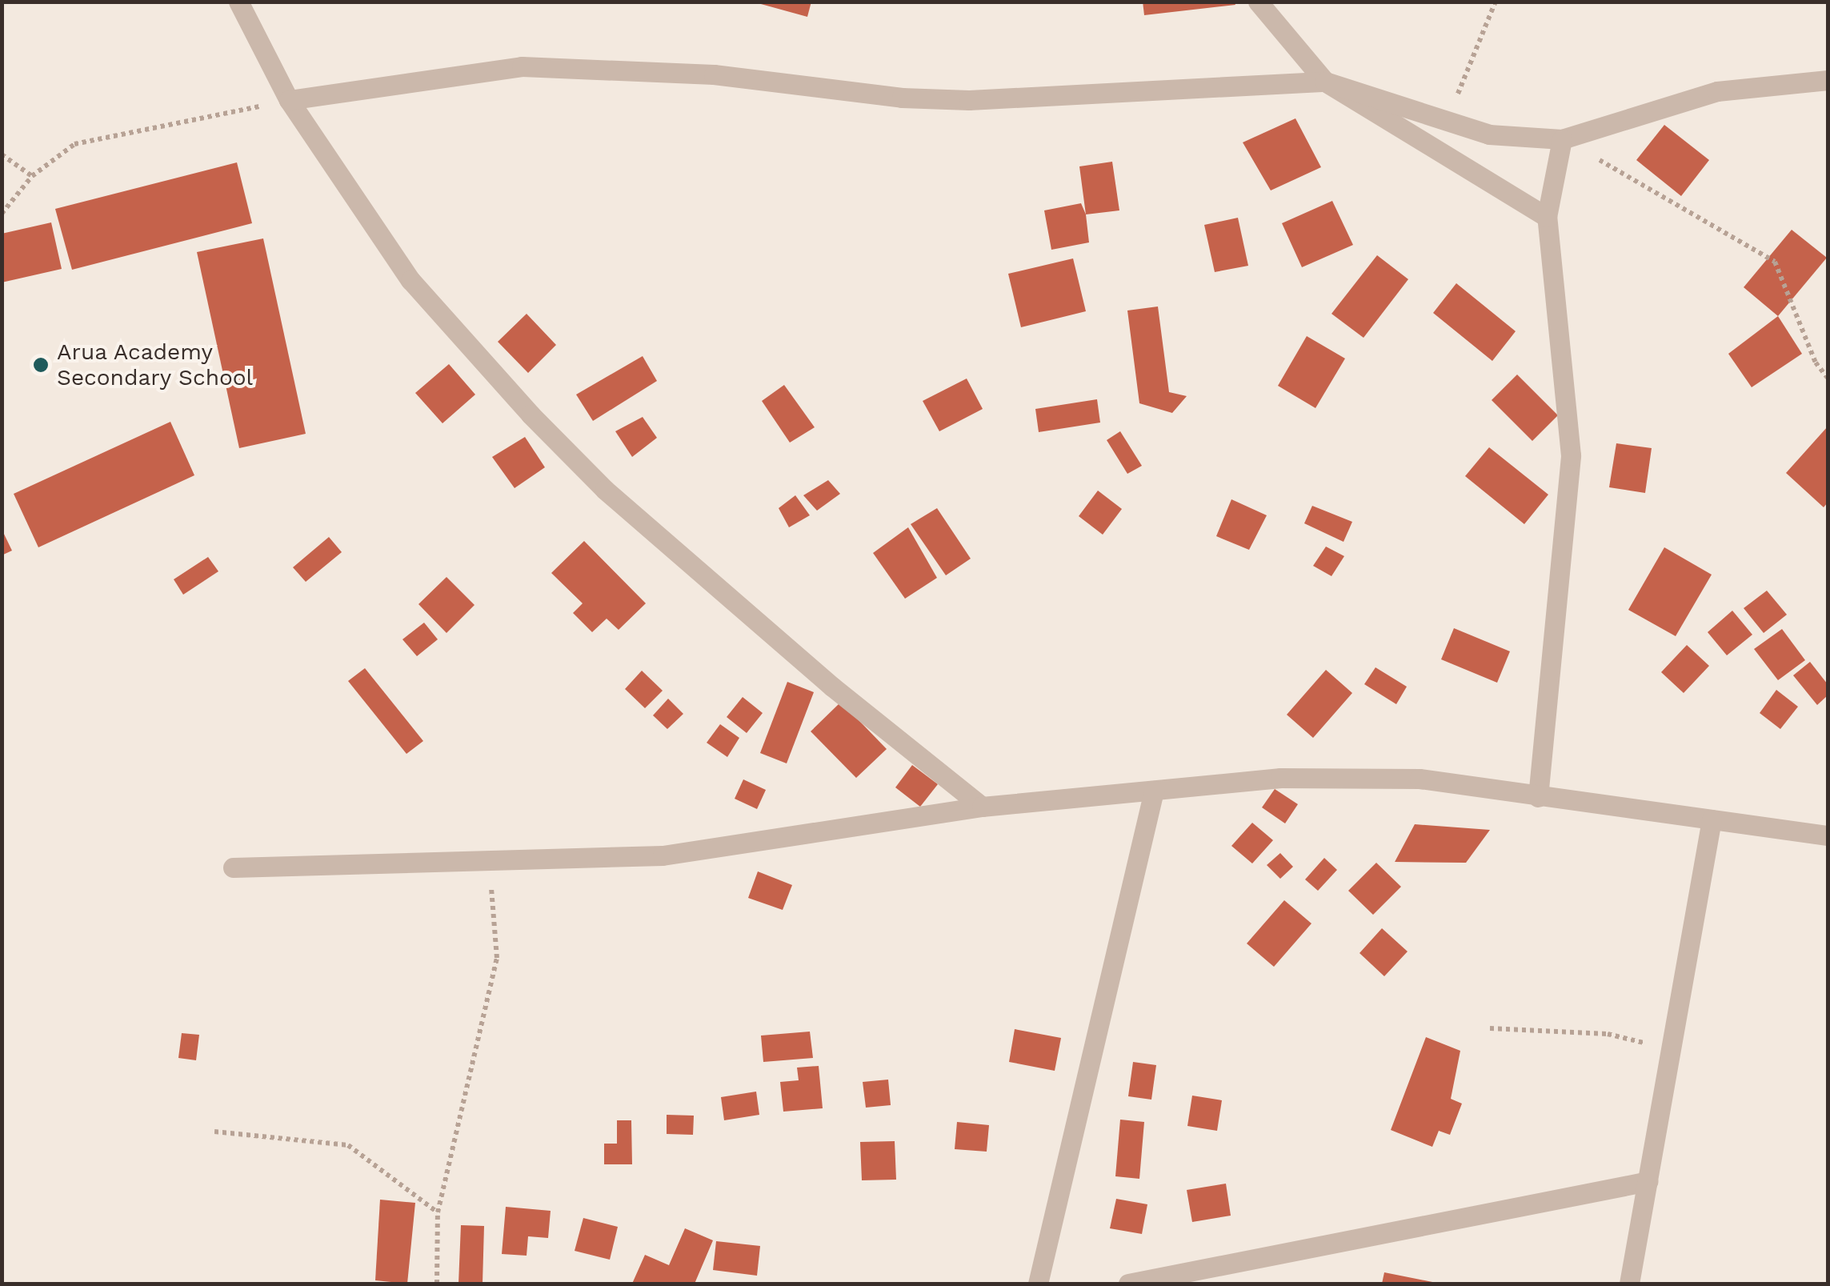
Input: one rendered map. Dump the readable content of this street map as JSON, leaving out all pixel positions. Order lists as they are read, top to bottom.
{
  "places": ["Arua Academy Secondary School"]
}
